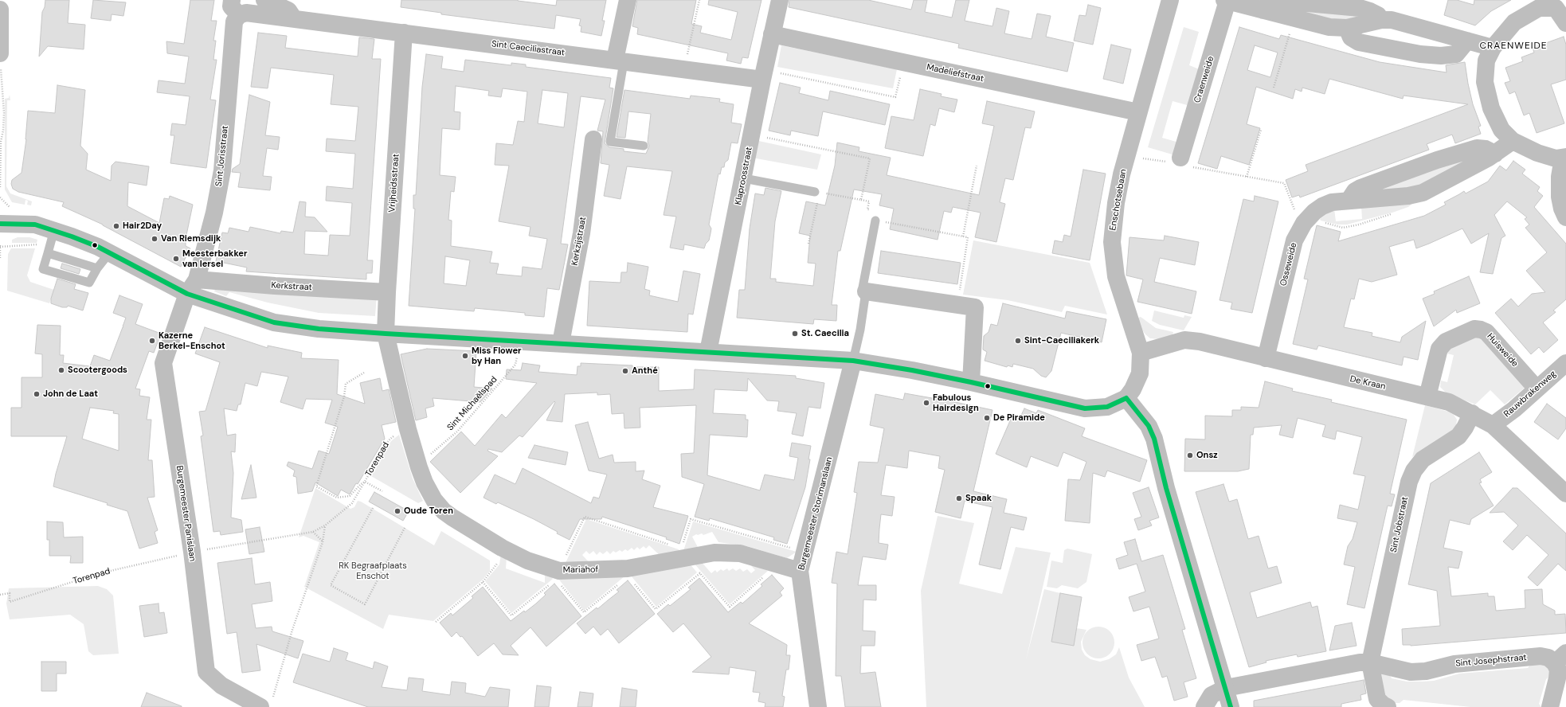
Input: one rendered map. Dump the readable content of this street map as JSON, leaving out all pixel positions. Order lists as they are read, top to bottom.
{
  "streets": {
    "street": [
      "Sint Caeciliastraat",
      "Madeliefstraat",
      "Craenweide",
      "Sint Jorisstraat",
      "Klaproosstraat",
      "Vrijheidsstraat",
      "Enschotsebaan",
      "Kerkzijstraat",
      "Osseweide",
      "Kerkstraat",
      "Huisweide",
      "De Kraan",
      "Rauwbrakenweg",
      "Burgemeester Panislaan",
      "Burgemeester Storimanslaan",
      "Sint Jobstraat",
      "Mariahof",
      "Sint Josephstraat"
    ],
    "path": ["Sint Michaëlspad", "Torenpad"]
  },
  "crossings": [
    ["Sint Caeciliastraat", "Sint Jorisstraat"],
    ["Sint Caeciliastraat", "Klaproosstraat"],
    ["Sint Caeciliastraat", "Vrijheidsstraat"],
    ["Madeliefstraat", "Klaproosstraat"],
    ["Madeliefstraat", "Enschotsebaan"],
    ["Sint Jorisstraat", "Kerkstraat"],
    ["Sint Jorisstraat", "Burgemeester Panislaan"],
    ["Vrijheidsstraat", "Kerkstraat"],
    ["Enschotsebaan", "De Kraan"],
    ["Osseweide", "De Kraan"],
    ["Huisweide", "De Kraan"],
    ["Huisweide", "Rauwbrakenweg"],
    ["De Kraan", "Rauwbrakenweg"],
    ["De Kraan", "Sint Jobstraat"],
    ["Sint Michaëlspad", "Mariahof"],
    ["Torenpad", "Burgemeester Panislaan"],
    ["Torenpad", "Mariahof"],
    ["Burgemeester Storimanslaan", "Mariahof"],
    ["Sint Jobstraat", "Sint Josephstraat"]
  ],
  "districts": ["CRAENWEIDE"],
  "parks": ["RK Begraafplaats Enschot"],
  "places": [
    "Hair2Day",
    "Van Riemsdijk",
    "Meesterbakker van Iersel",
    "St. Caecilia",
    "Kazerne Berkel-Enschot",
    "Sint-Caeciliakerk",
    "Miss Flower by Han",
    "Scootergoods",
    "Anthé",
    "John de Laat",
    "Fabulous Hairdesign",
    "De Piramide",
    "Onsz",
    "Spaak",
    "Oude Toren"
  ]
}
